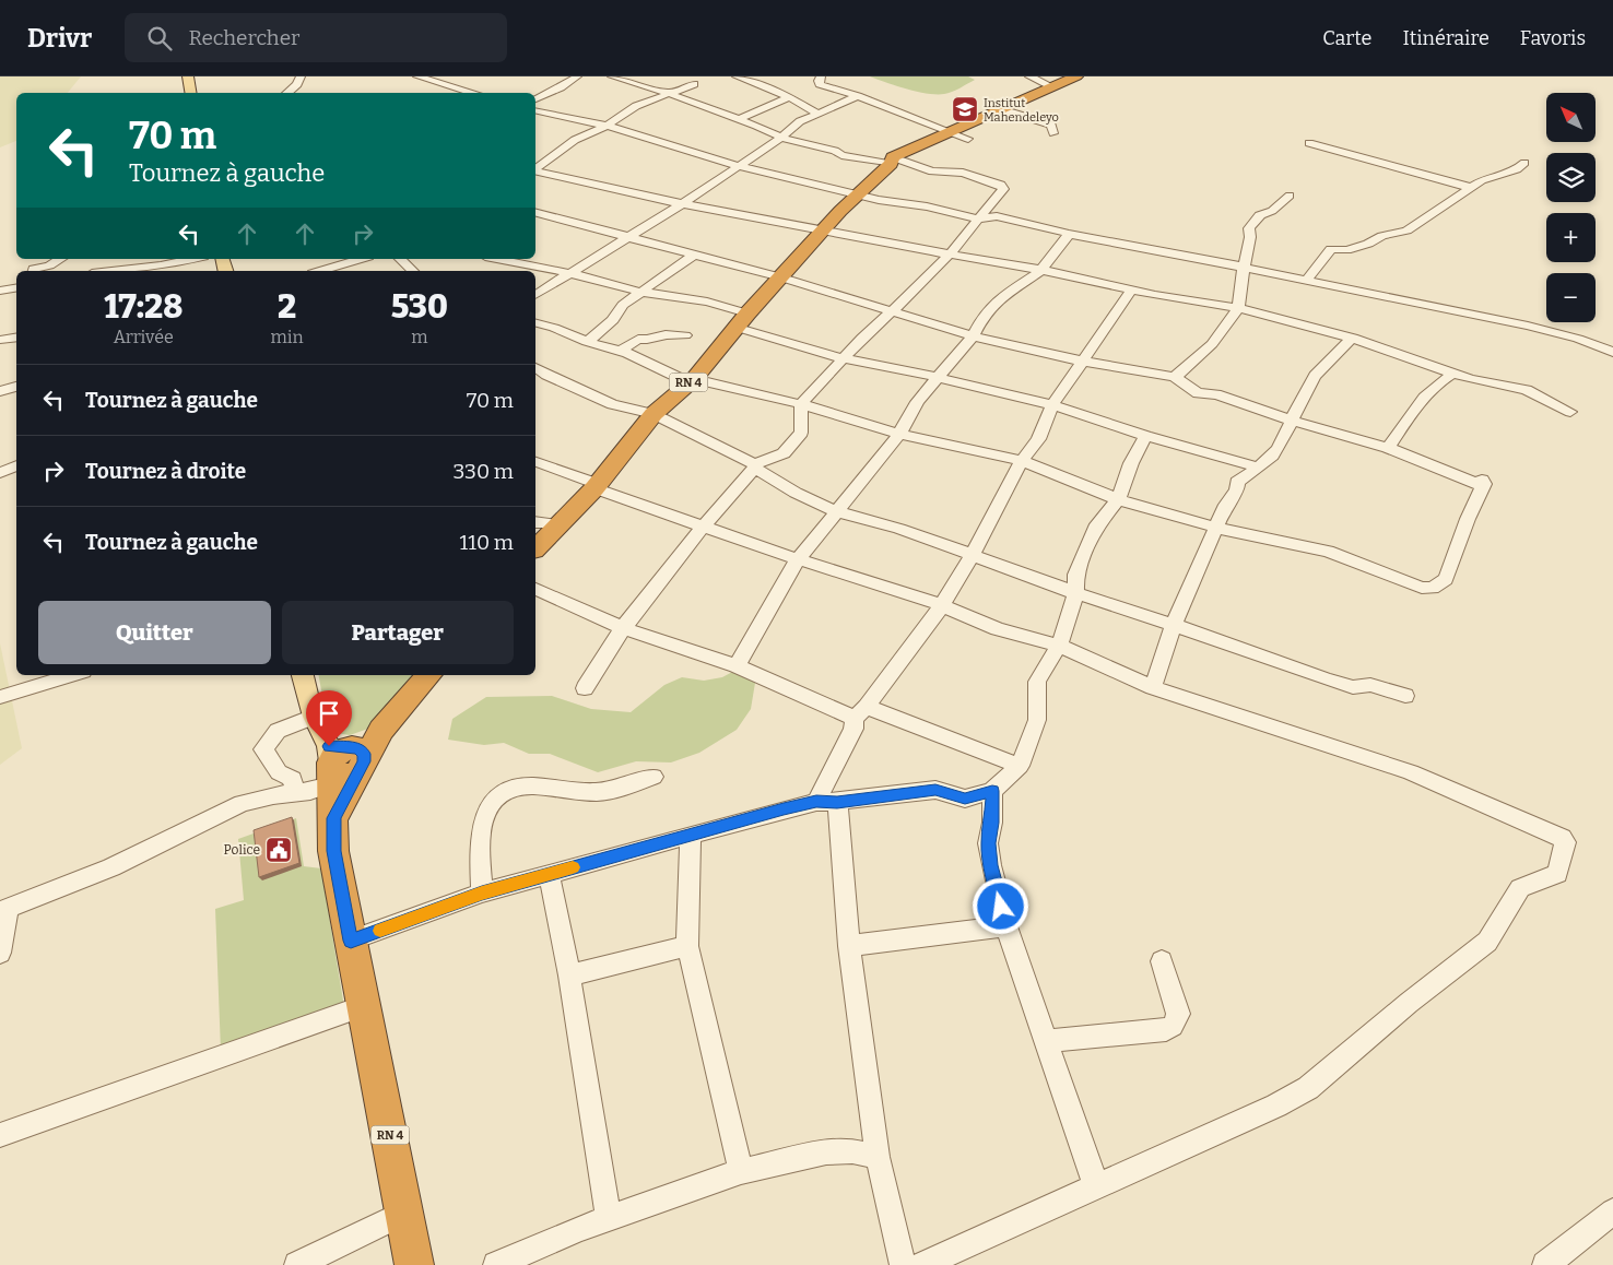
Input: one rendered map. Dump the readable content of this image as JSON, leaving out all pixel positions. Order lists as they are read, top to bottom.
{
  "streets": {
    "highway": ["RN 4"]
  },
  "places": {
    "school or university": ["Institut Mahendeleyo"],
    "public building": ["Police"]
  },
  "north": "top left",
  "page": {
    "header": "Drivr",
    "search": "Rechercher",
    "nav": ["Carte", "Itinéraire", "Favoris"],
    "map_buttons": ["+", "−"],
    "turn": ["70 m", "Tournez à gauche"],
    "eta": [
      "17:28",
      "Arrivée",
      "2",
      "min",
      "530",
      "m"
    ],
    "list": [
      {
        "name": "Tournez à gauche",
        "value": "70 m"
      },
      {
        "name": "Tournez à droite",
        "value": "330 m"
      },
      {
        "name": "Tournez à gauche",
        "value": "110 m"
      }
    ],
    "buttons": ["Quitter", "Partager"]
  }
}
